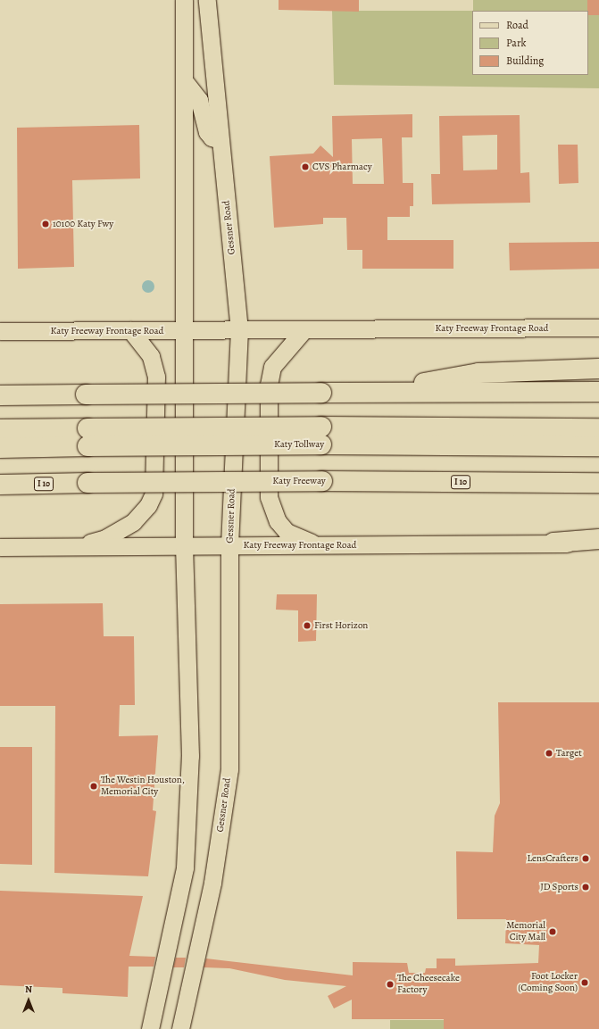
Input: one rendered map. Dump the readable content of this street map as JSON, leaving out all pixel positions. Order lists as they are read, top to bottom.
{
  "streets": {
    "highway": ["Katy Tollway", "Katy Freeway", "I 10"],
    "main road": ["Gessner Road", "Katy Freeway Frontage Road"]
  },
  "crossings": [
    ["Gessner Road", "Katy Freeway Frontage Road"]
  ],
  "places": [
    "CVS Pharmacy",
    "10100 Katy Fwy",
    "First Horizon",
    "Target",
    "The Westin Houston, Memorial City",
    "LensCrafters",
    "JD Sports",
    "Memorial City Mall",
    "Foot Locker (Coming Soon)",
    "The Cheesecake Factory"
  ],
  "legend": ["Road", "Park", "Building"],
  "north": "top"
}
